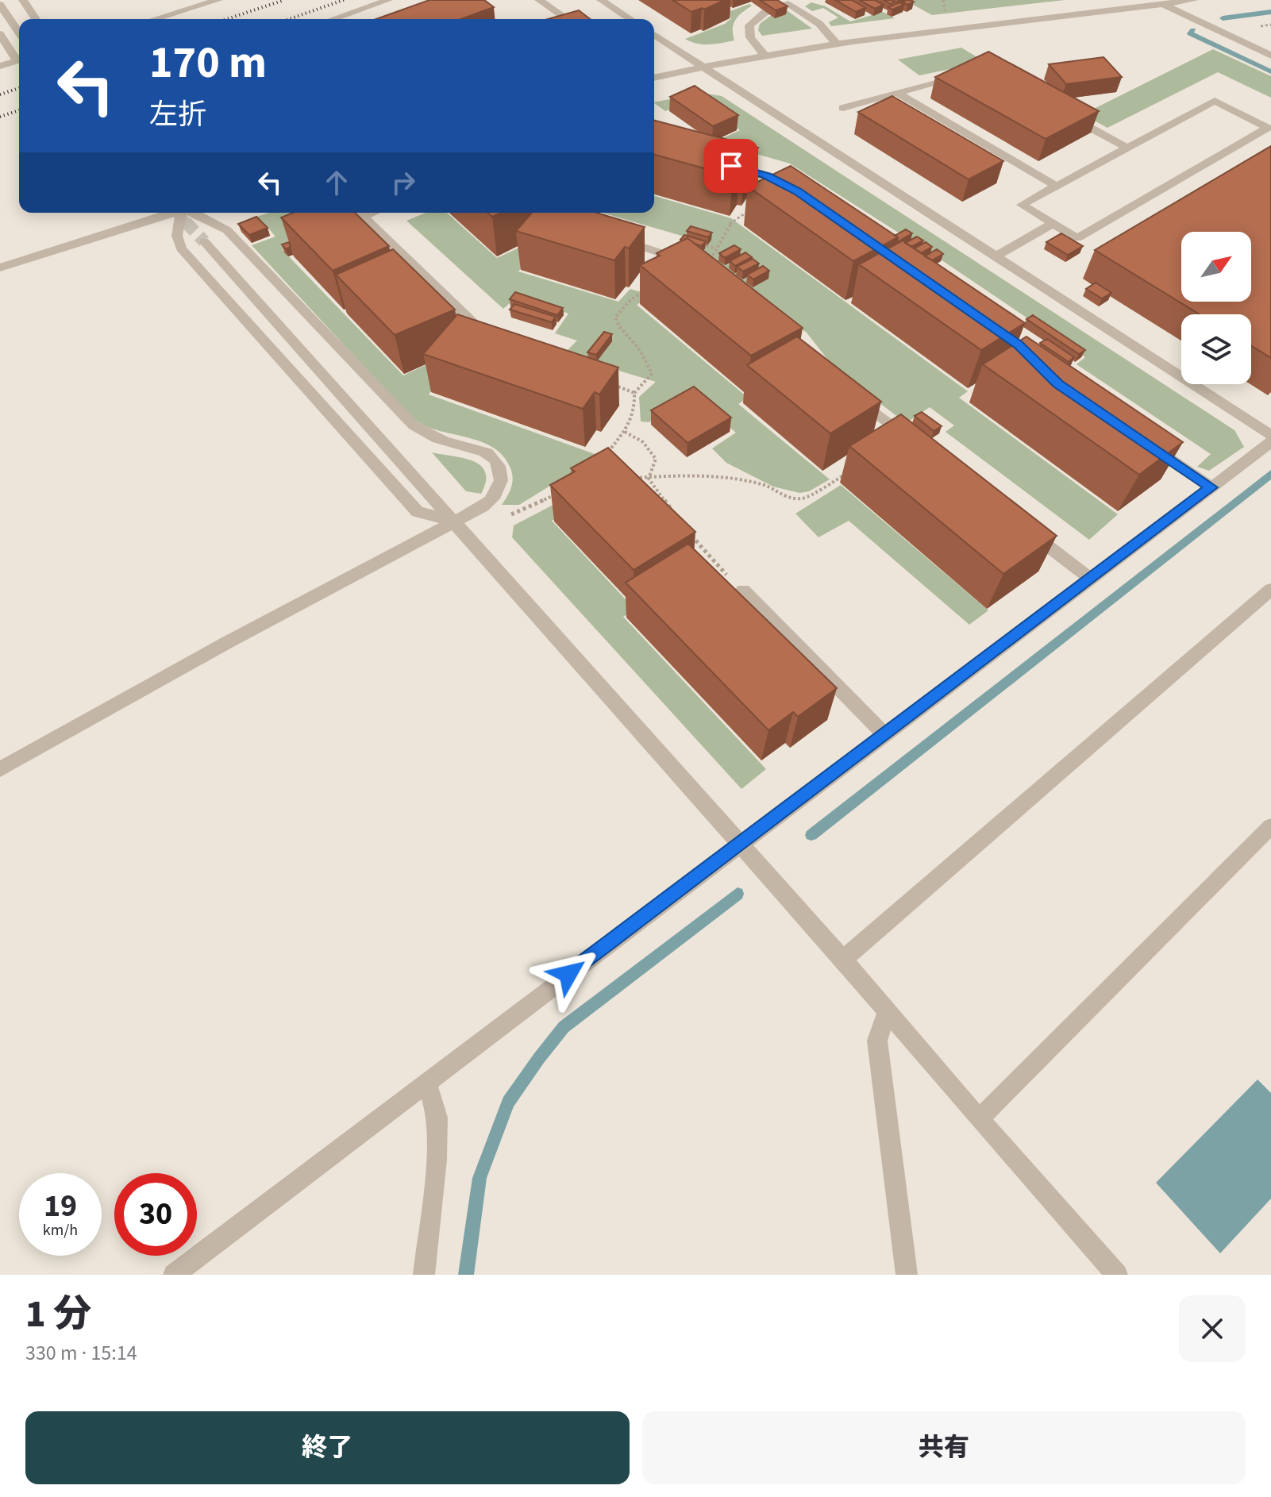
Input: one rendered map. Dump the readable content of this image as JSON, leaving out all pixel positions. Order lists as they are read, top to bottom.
{
  "north": "top right",
  "page": {
    "turn": ["170 m", "左折"],
    "speed": "19 km/h",
    "limit": "30",
    "heading": ["1 分", "330 m · 15:14"],
    "buttons": ["終了", "共有"]
  }
}
